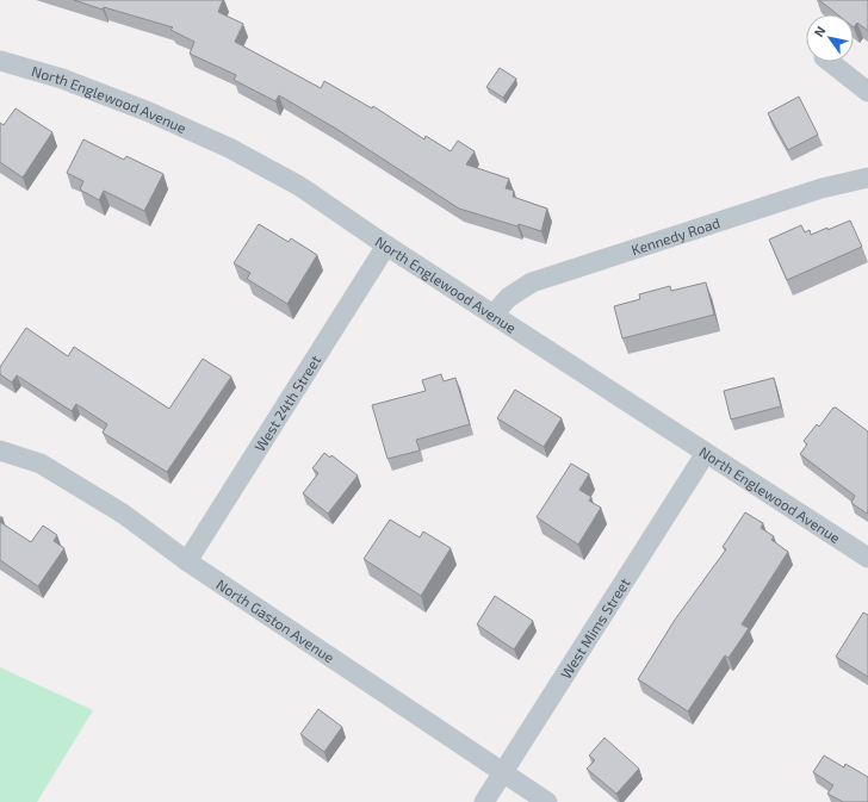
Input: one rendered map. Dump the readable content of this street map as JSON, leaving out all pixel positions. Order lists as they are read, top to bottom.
{
  "streets": {
    "street": [
      "North Englewood Avenue",
      "Kennedy Road",
      "West 24th Street",
      "North Gaston Avenue",
      "West Mims Street"
    ]
  },
  "crossings": [
    ["North Englewood Avenue", "Kennedy Road"],
    ["North Englewood Avenue", "West 24th Street"],
    ["North Englewood Avenue", "West Mims Street"],
    ["West 24th Street", "North Gaston Avenue"],
    ["North Gaston Avenue", "West Mims Street"]
  ],
  "north": "top left"
}
